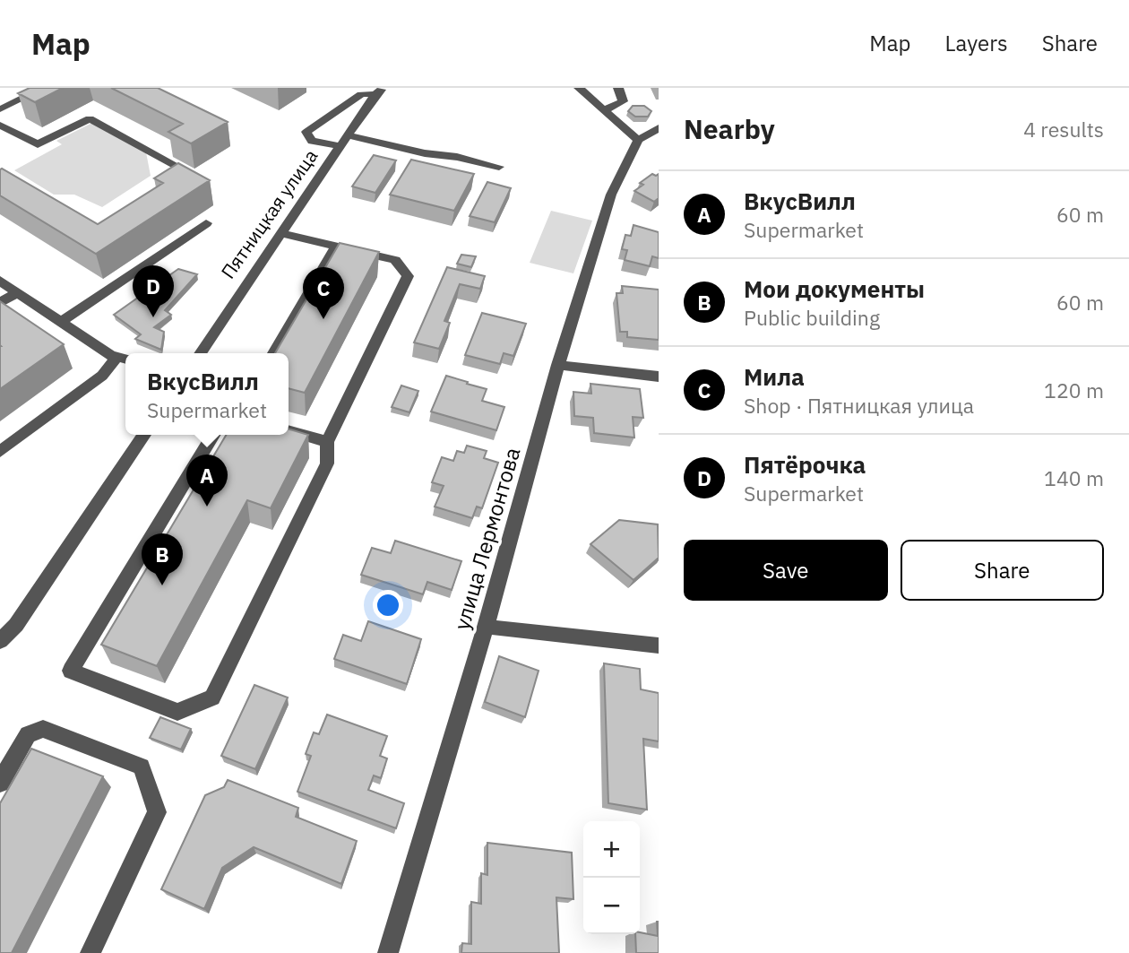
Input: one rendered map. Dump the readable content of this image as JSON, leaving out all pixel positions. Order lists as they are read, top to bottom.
{
  "streets": {
    "street": ["Пятницкая улица", "улица Лермонтова"]
  },
  "page": {
    "header": "Map",
    "nav": ["Map", "Layers", "Share"],
    "heading": ["Nearby", "4 results"],
    "list": [
      {
        "mark": "A",
        "name": "ВкусВилл",
        "note": "Supermarket",
        "value": "60 m"
      },
      {
        "mark": "B",
        "name": "Мои документы",
        "note": "Public building",
        "value": "60 m"
      },
      {
        "mark": "C",
        "name": "Мила",
        "note": "Shop · Пятницкая улица",
        "value": "120 m"
      },
      {
        "mark": "D",
        "name": "Пятёрочка",
        "note": "Supermarket",
        "value": "140 m"
      }
    ],
    "pins": [
      "D",
      "C",
      "A",
      "B"
    ],
    "popup": ["ВкусВилл", "Supermarket"],
    "buttons": ["Save", "Share"],
    "map_buttons": ["+", "−"]
  }
}
